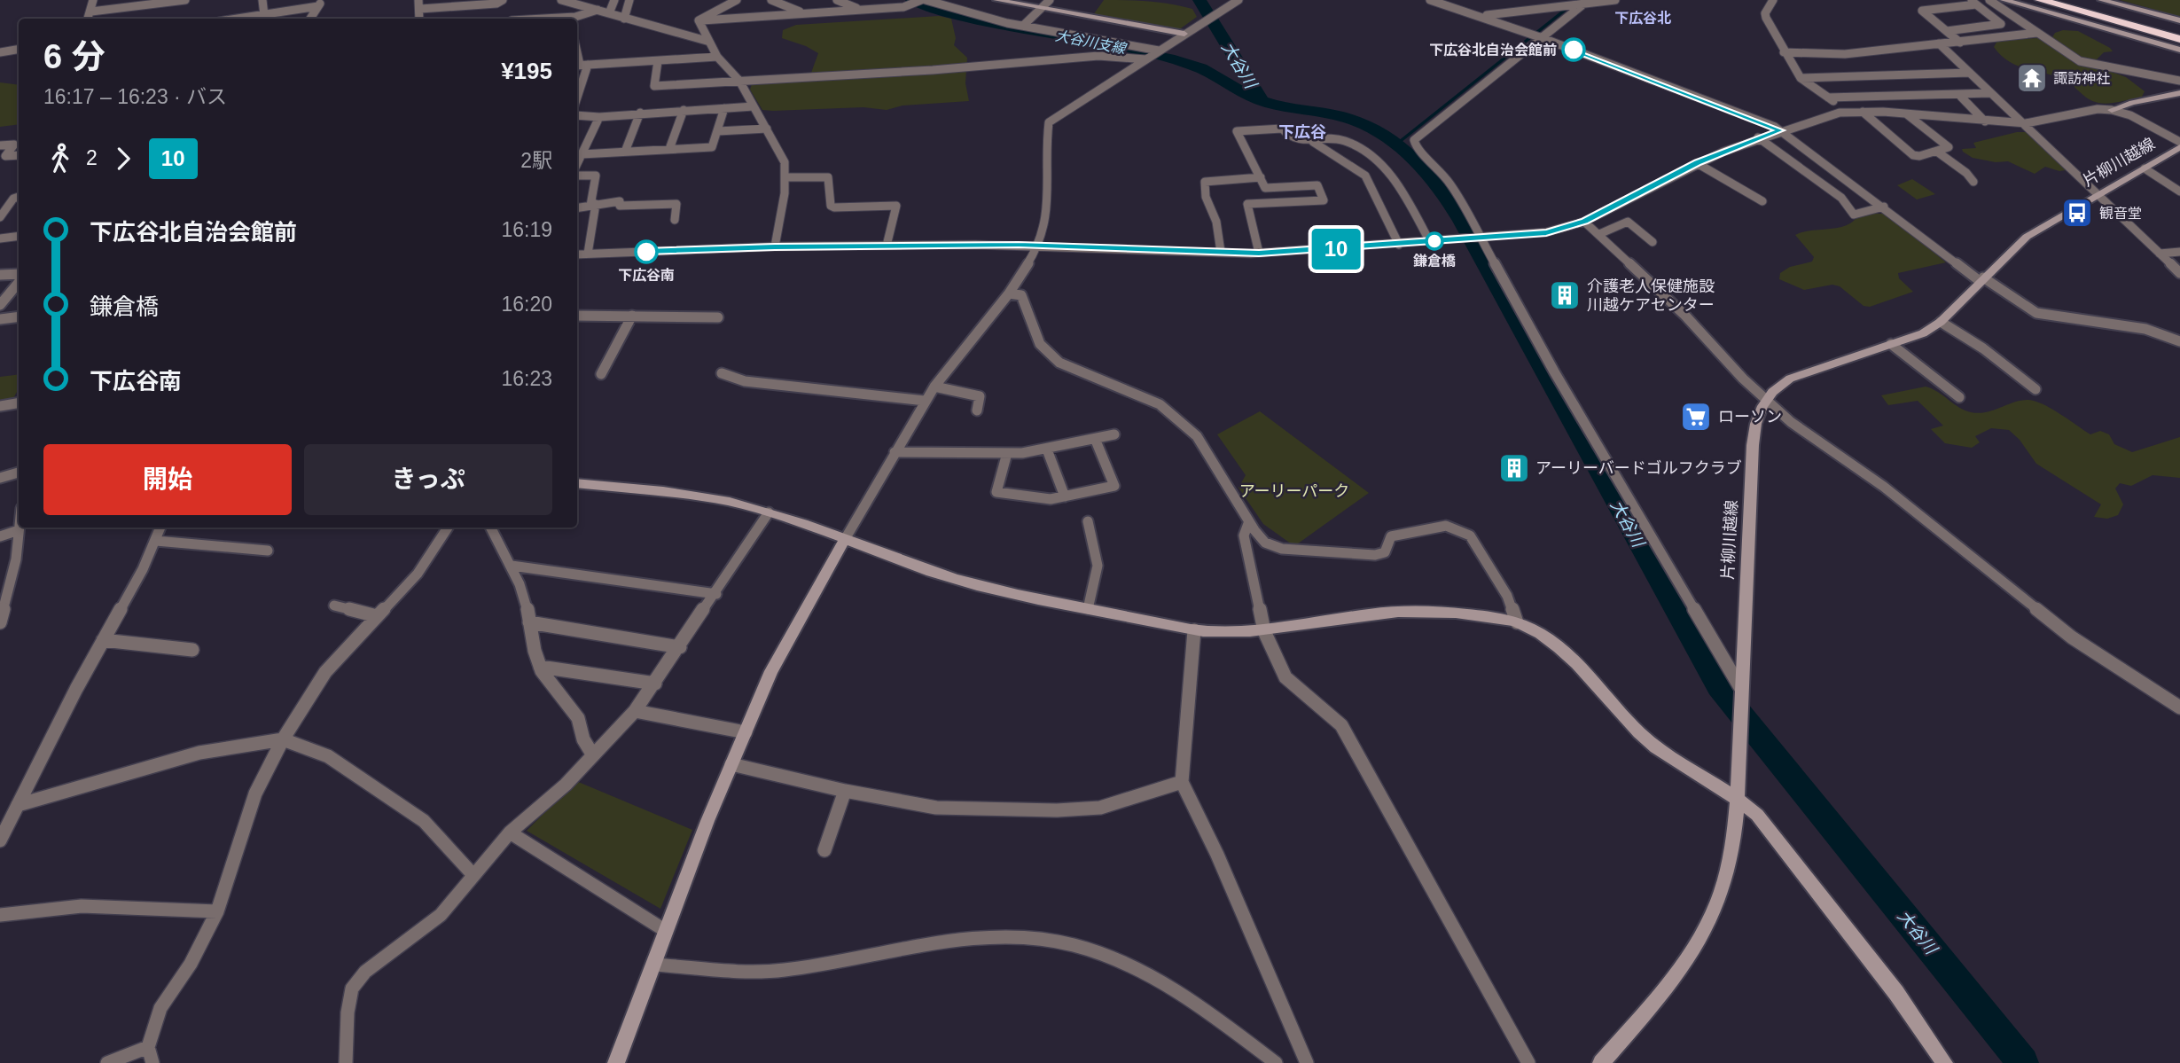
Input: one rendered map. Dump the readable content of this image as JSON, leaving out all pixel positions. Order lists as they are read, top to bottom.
{
  "streets": {
    "street": ["片柳川越線"]
  },
  "districts": ["下広谷北", "下広谷"],
  "water": ["大谷川支線", "大谷川"],
  "parks": ["アーリーパーク"],
  "places": {
    "other": ["下広谷北自治会館前", "鎌倉橋", "下広谷南"],
    "temple": ["諏訪神社"],
    "bus stop": ["観音堂"],
    "building": ["介護老人保健施設 川越ケアセンター", "アーリーバードゴルフクラブ"],
    "supermarket": ["ローソン"]
  },
  "lines": ["bus line 10"],
  "page": {
    "on_map": "10",
    "heading": ["6 分", "16:17 – 16:23 · バス", "¥195"],
    "legs": ["2", "10", "2駅"],
    "list": [
      {
        "name": "下広谷北自治会館前",
        "value": "16:19"
      },
      {
        "name": "鎌倉橋",
        "value": "16:20"
      },
      {
        "name": "下広谷南",
        "value": "16:23"
      }
    ],
    "buttons": ["開始", "きっぷ"]
  }
}
